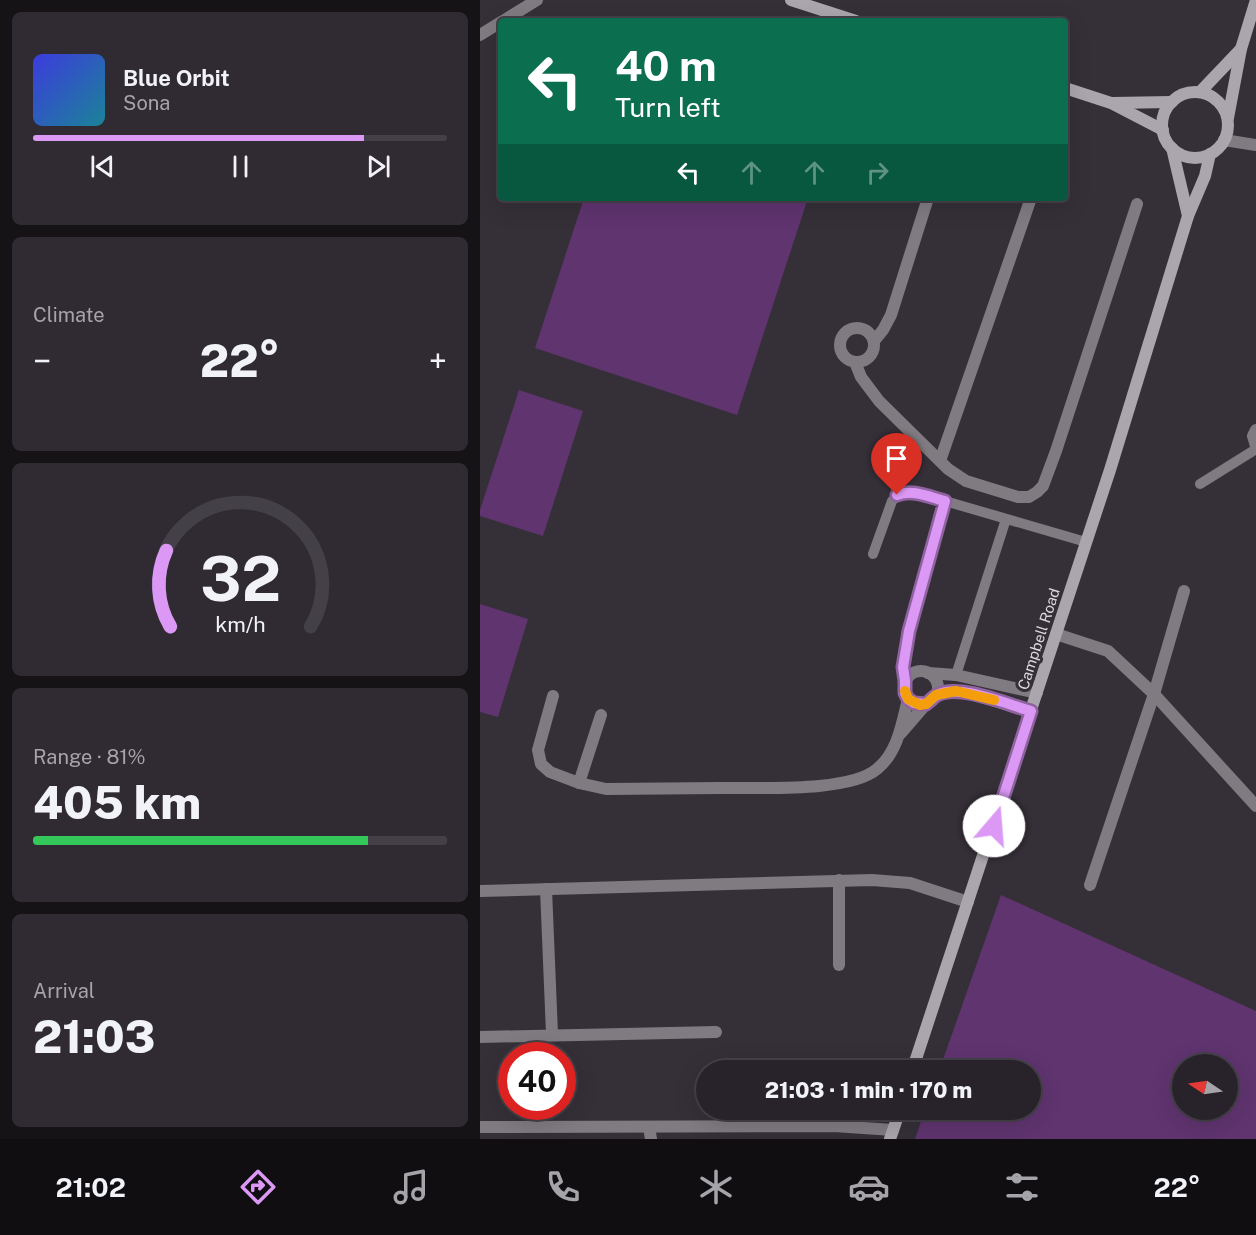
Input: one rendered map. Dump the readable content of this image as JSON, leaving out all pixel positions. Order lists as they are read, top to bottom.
{
  "streets": {
    "street": ["Campbell Road"]
  },
  "north": "left",
  "page": {
    "turn": ["40 m", "Turn left"],
    "song": ["Blue Orbit", "Sona"],
    "tile": [
      "Climate",
      ["Range · 81%", "405 km"],
      ["Arrival", "21:03"]
    ],
    "heat": ["−", "22°", "+"],
    "limit": "40",
    "trip": "21:03 · 1 min · 170 m",
    "tabs": ["21:02", "22°"],
    "gauge": ["32", "km/h"]
  }
}
